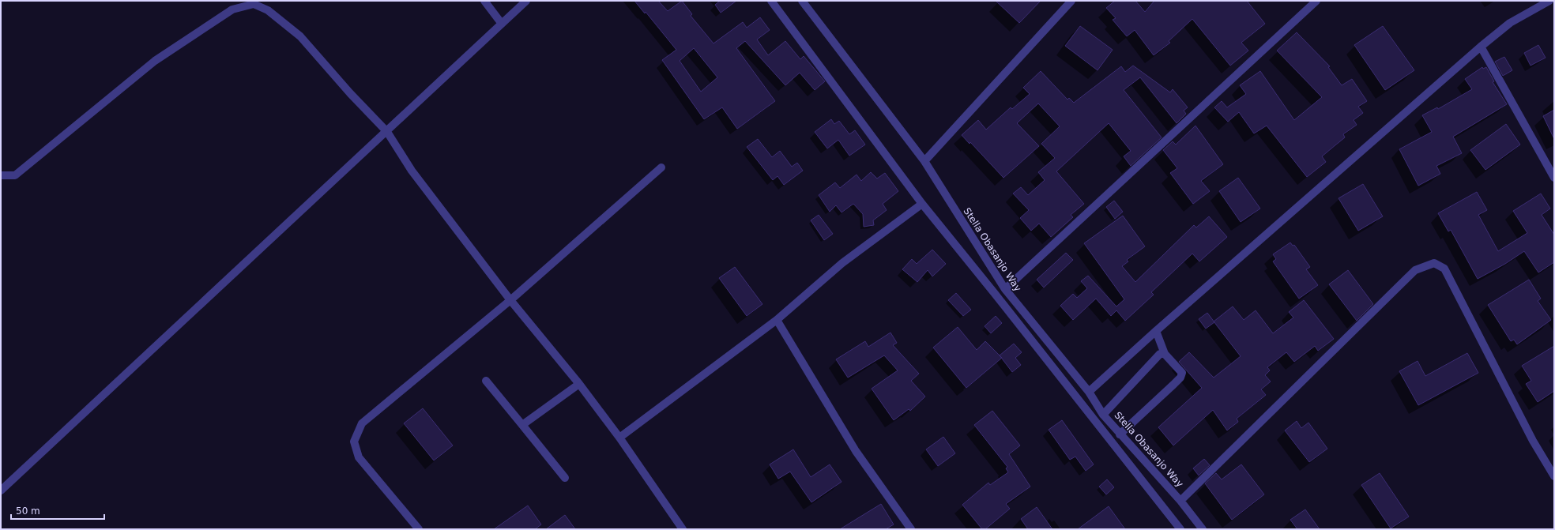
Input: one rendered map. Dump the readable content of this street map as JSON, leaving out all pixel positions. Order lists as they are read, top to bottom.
{
  "streets": {
    "street": ["Stella Obasanjo Way"]
  },
  "scale_bar": "50 m"
}
